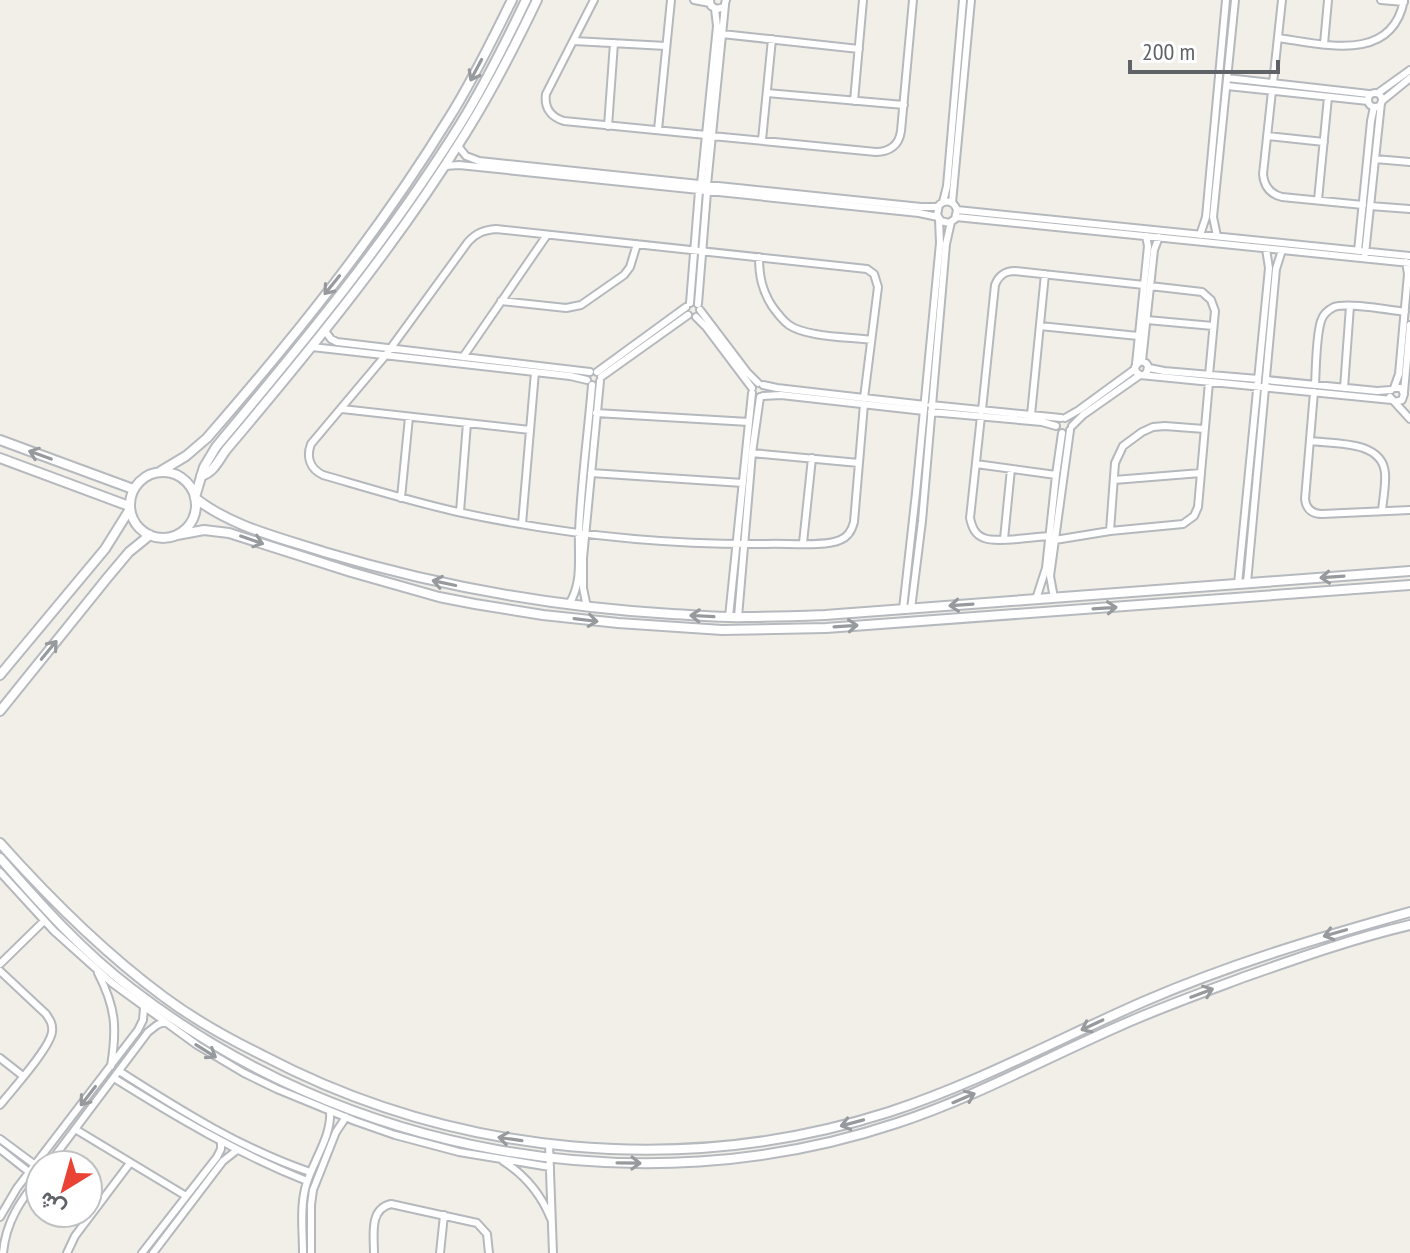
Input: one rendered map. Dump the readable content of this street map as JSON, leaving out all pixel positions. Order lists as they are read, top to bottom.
{
  "scale_bar": "200 m",
  "north": "bottom left"
}
